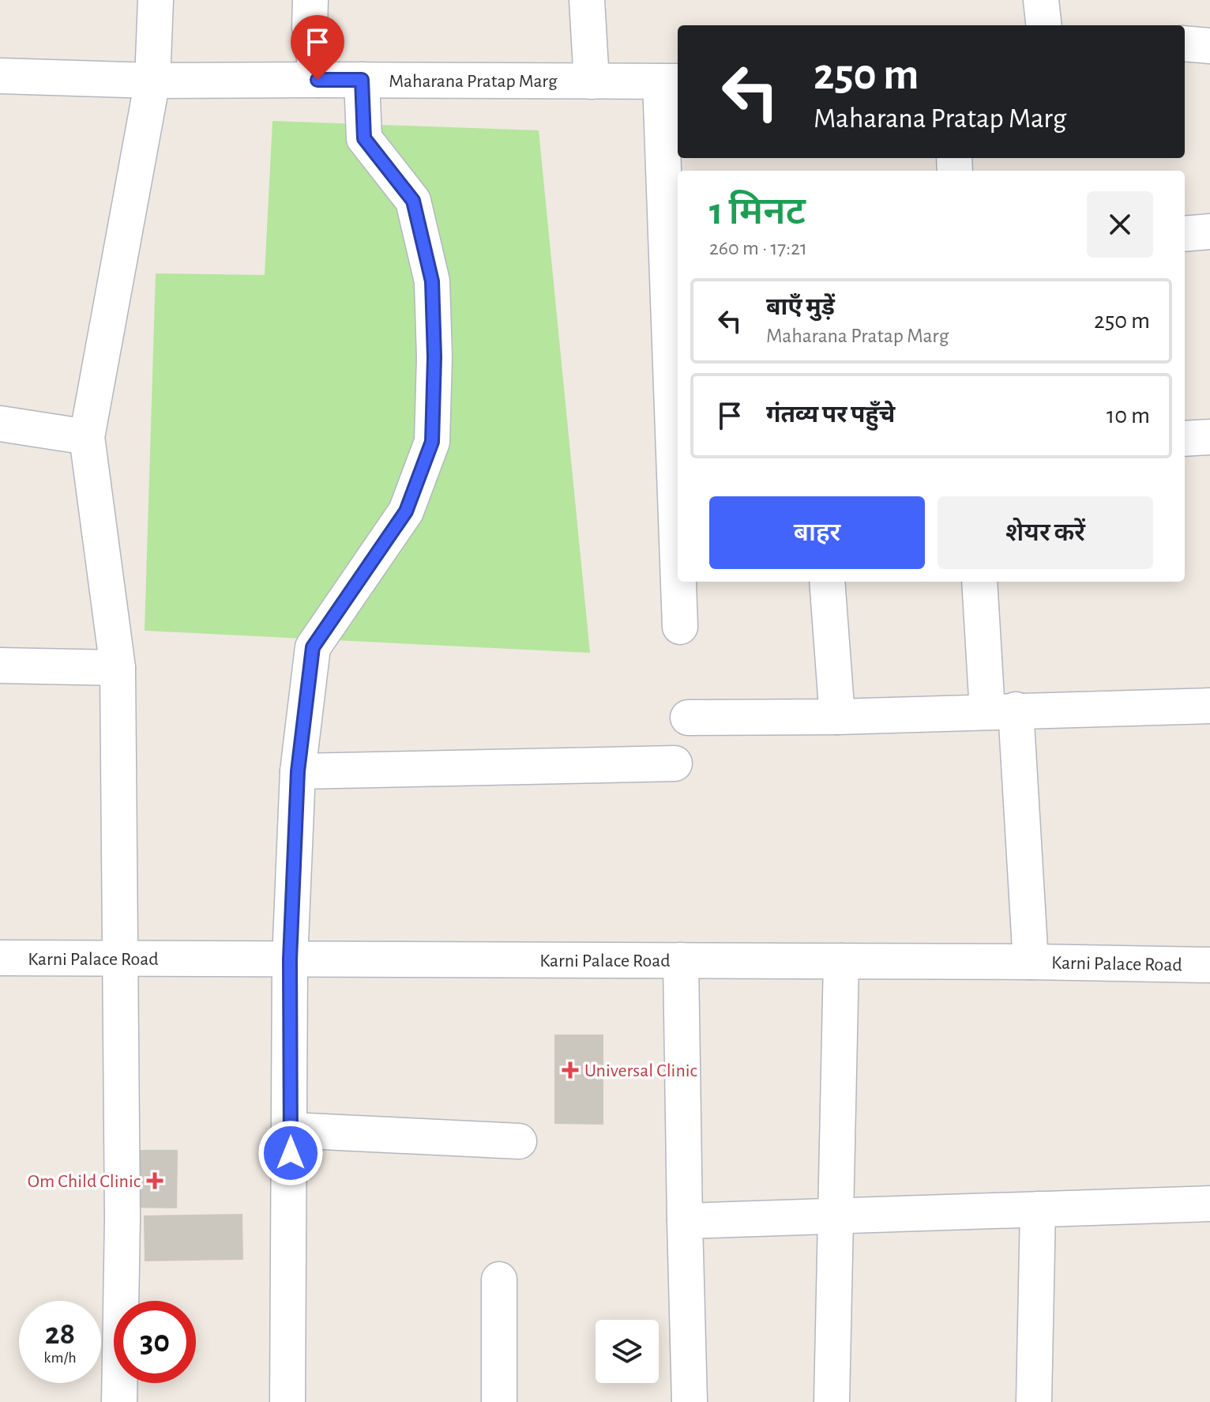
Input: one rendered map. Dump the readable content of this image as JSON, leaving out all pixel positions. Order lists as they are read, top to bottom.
{
  "streets": {
    "street": ["Maharana Pratap Marg", "Karni Palace Road"]
  },
  "places": {
    "health": ["Universal Clinic", "Om Child Clinic"]
  },
  "page": {
    "turn": ["250 m", "Maharana Pratap Marg"],
    "heading": ["1 मिनट", "260 m · 17:21"],
    "list": [
      {
        "name": "बाएँ मुड़ें",
        "note": "Maharana Pratap Marg",
        "value": "250 m"
      },
      {
        "name": "गंतव्य पर पहुँचे",
        "value": "10 m"
      }
    ],
    "buttons": ["बाहर", "शेयर करें"],
    "speed": "28 km/h",
    "limit": "30"
  }
}
